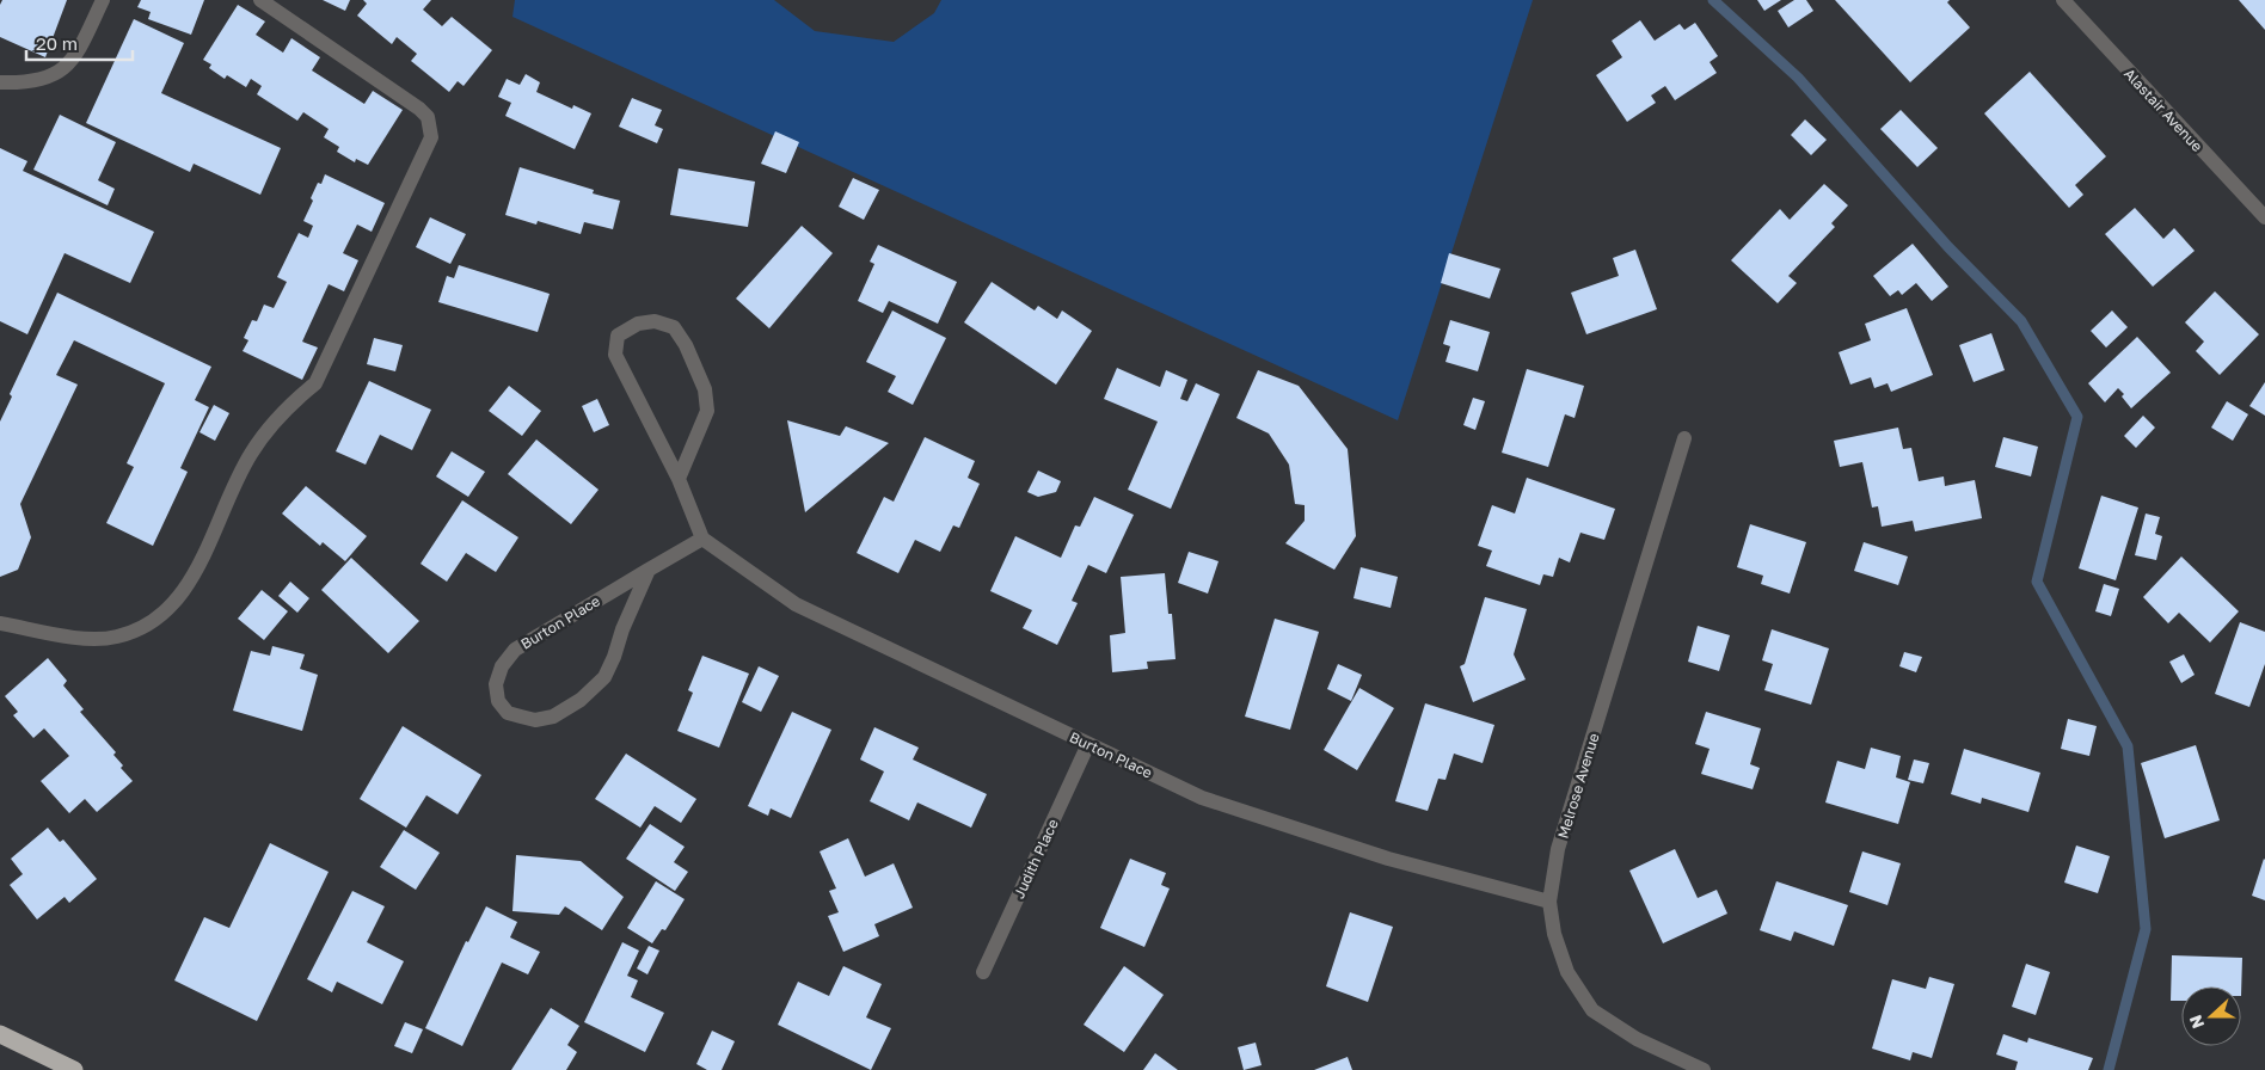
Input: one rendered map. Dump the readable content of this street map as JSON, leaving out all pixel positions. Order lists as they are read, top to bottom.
{
  "streets": {
    "street": [
      "Alastair Avenue",
      "Burton Place",
      "Melrose Avenue",
      "Judith Place"
    ]
  },
  "crossings": [
    ["Burton Place", "Melrose Avenue"],
    ["Burton Place", "Judith Place"]
  ],
  "scale_bar": "20 m",
  "north": "left"
}
